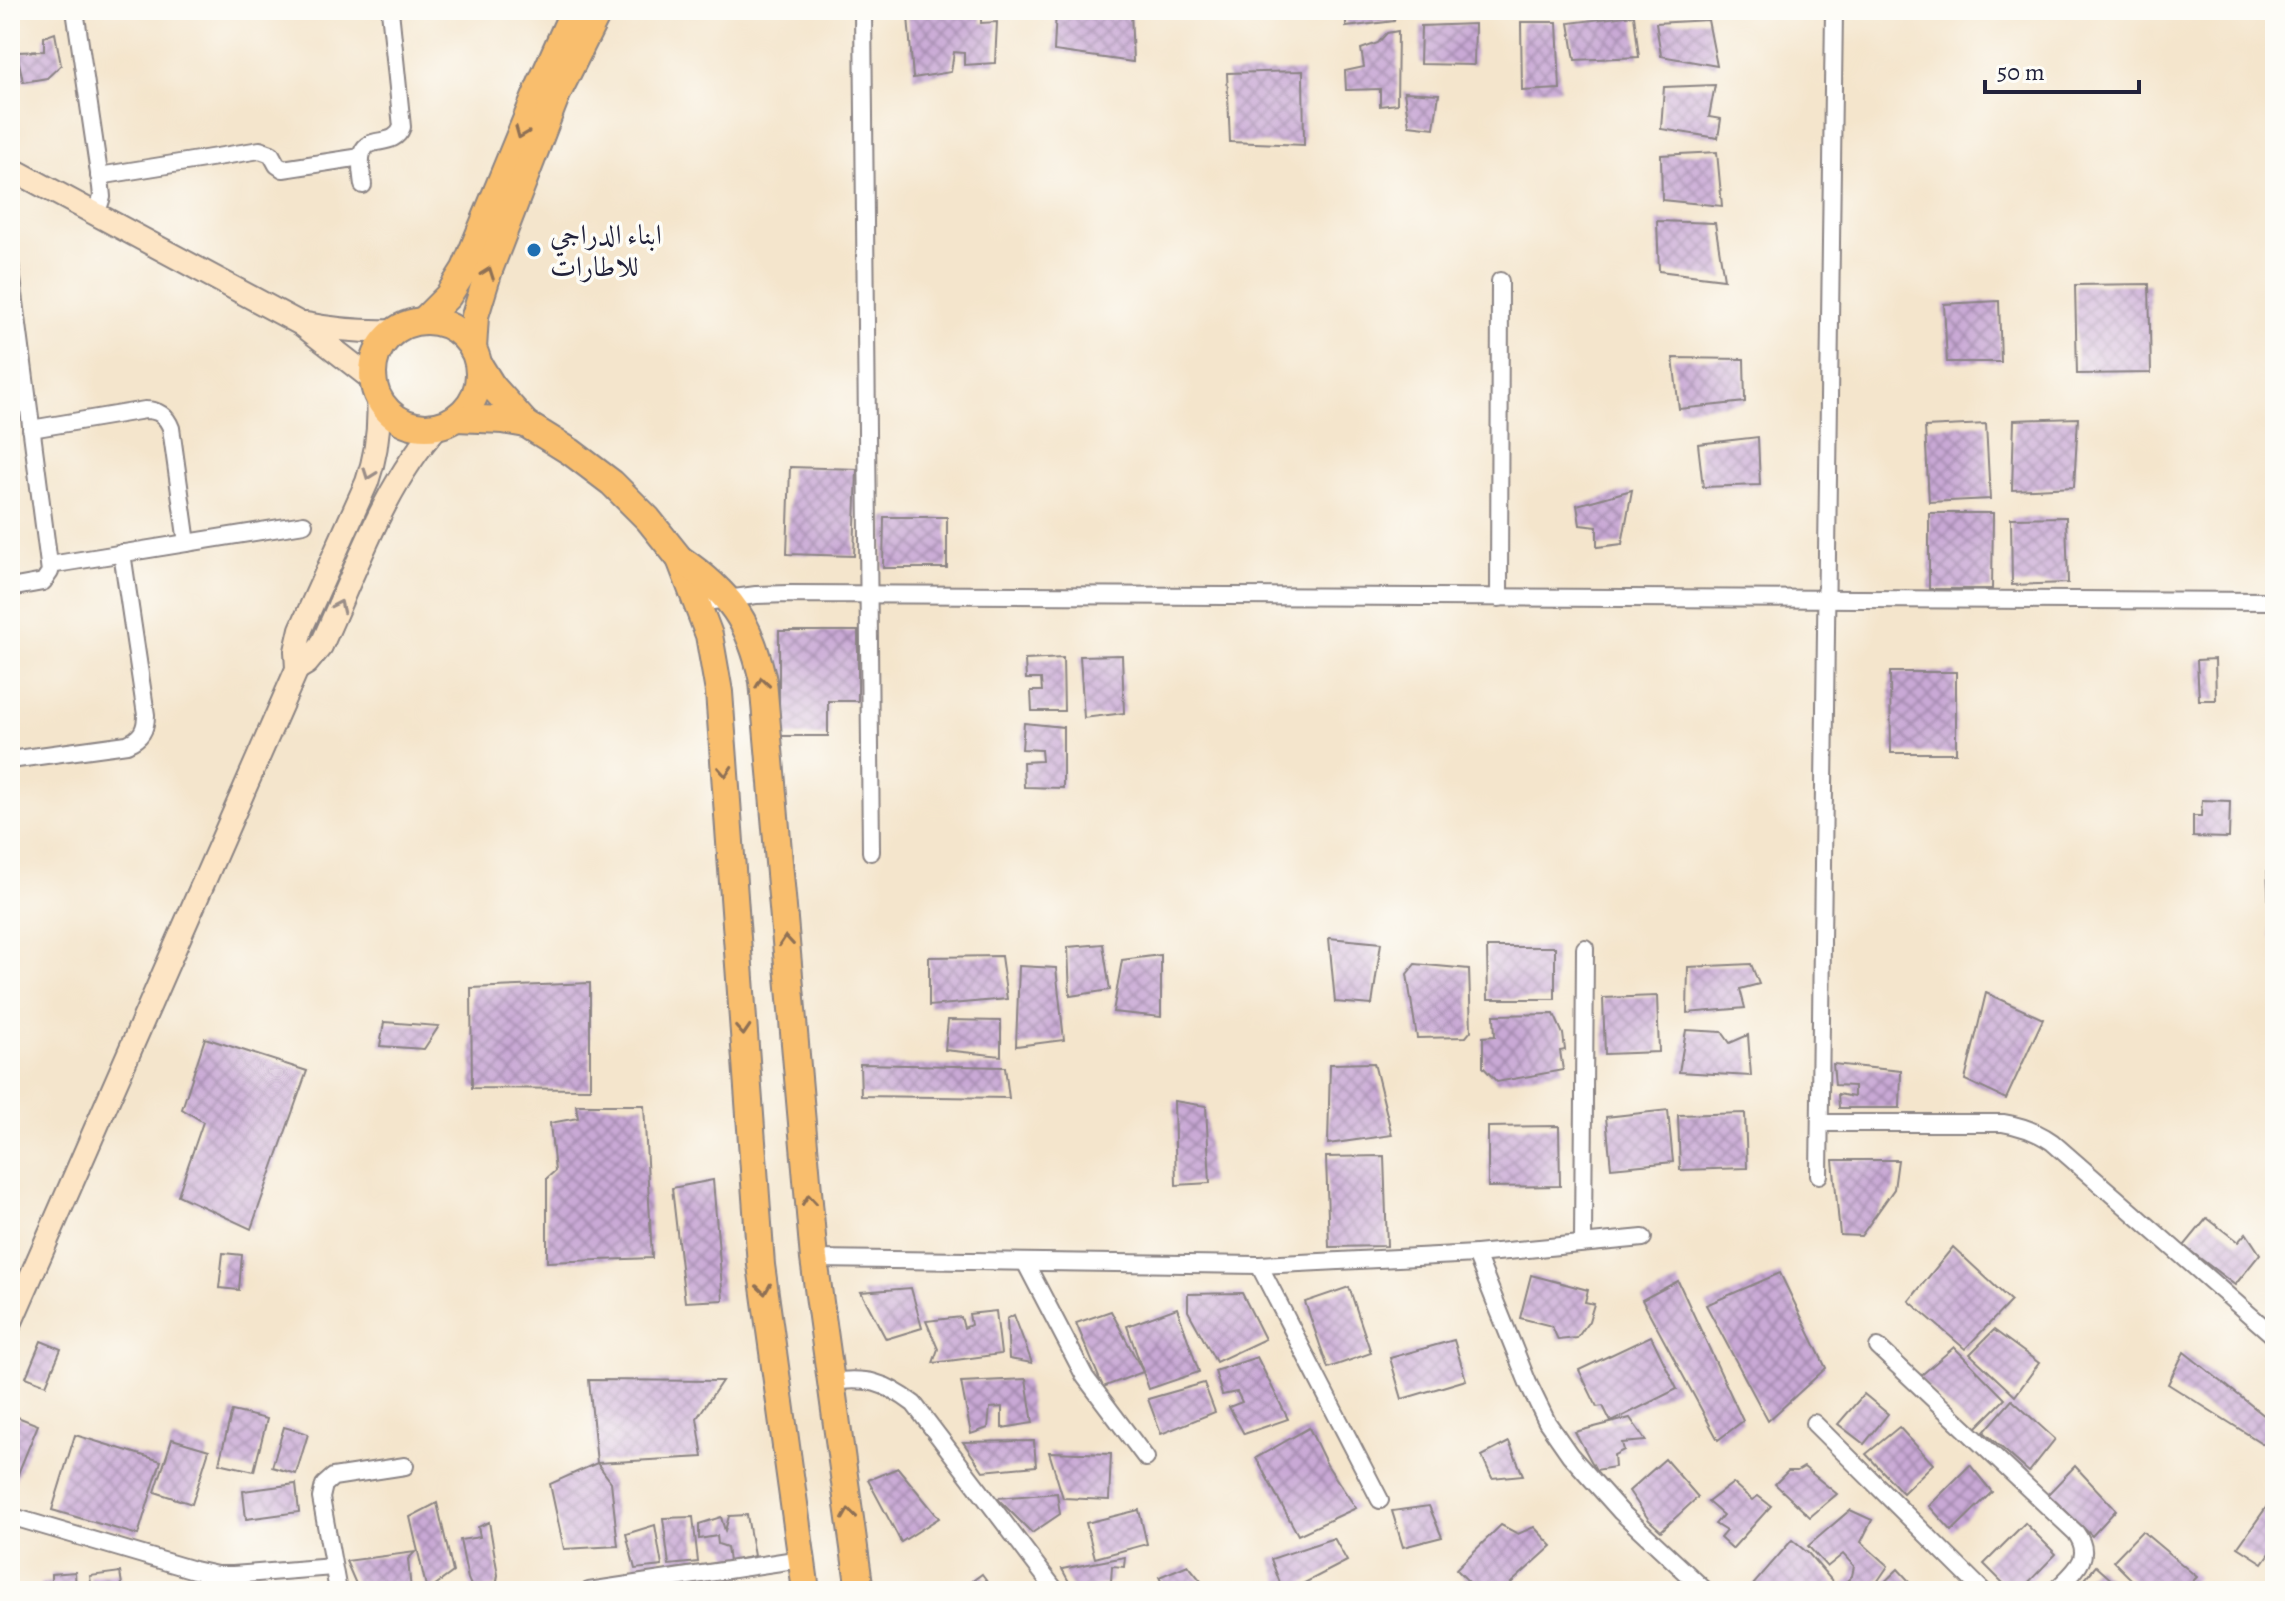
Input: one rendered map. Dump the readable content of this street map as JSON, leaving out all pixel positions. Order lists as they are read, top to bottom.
{
  "places": ["ابناء الدراجي للاطارات"],
  "scale_bar": "50 m"
}
